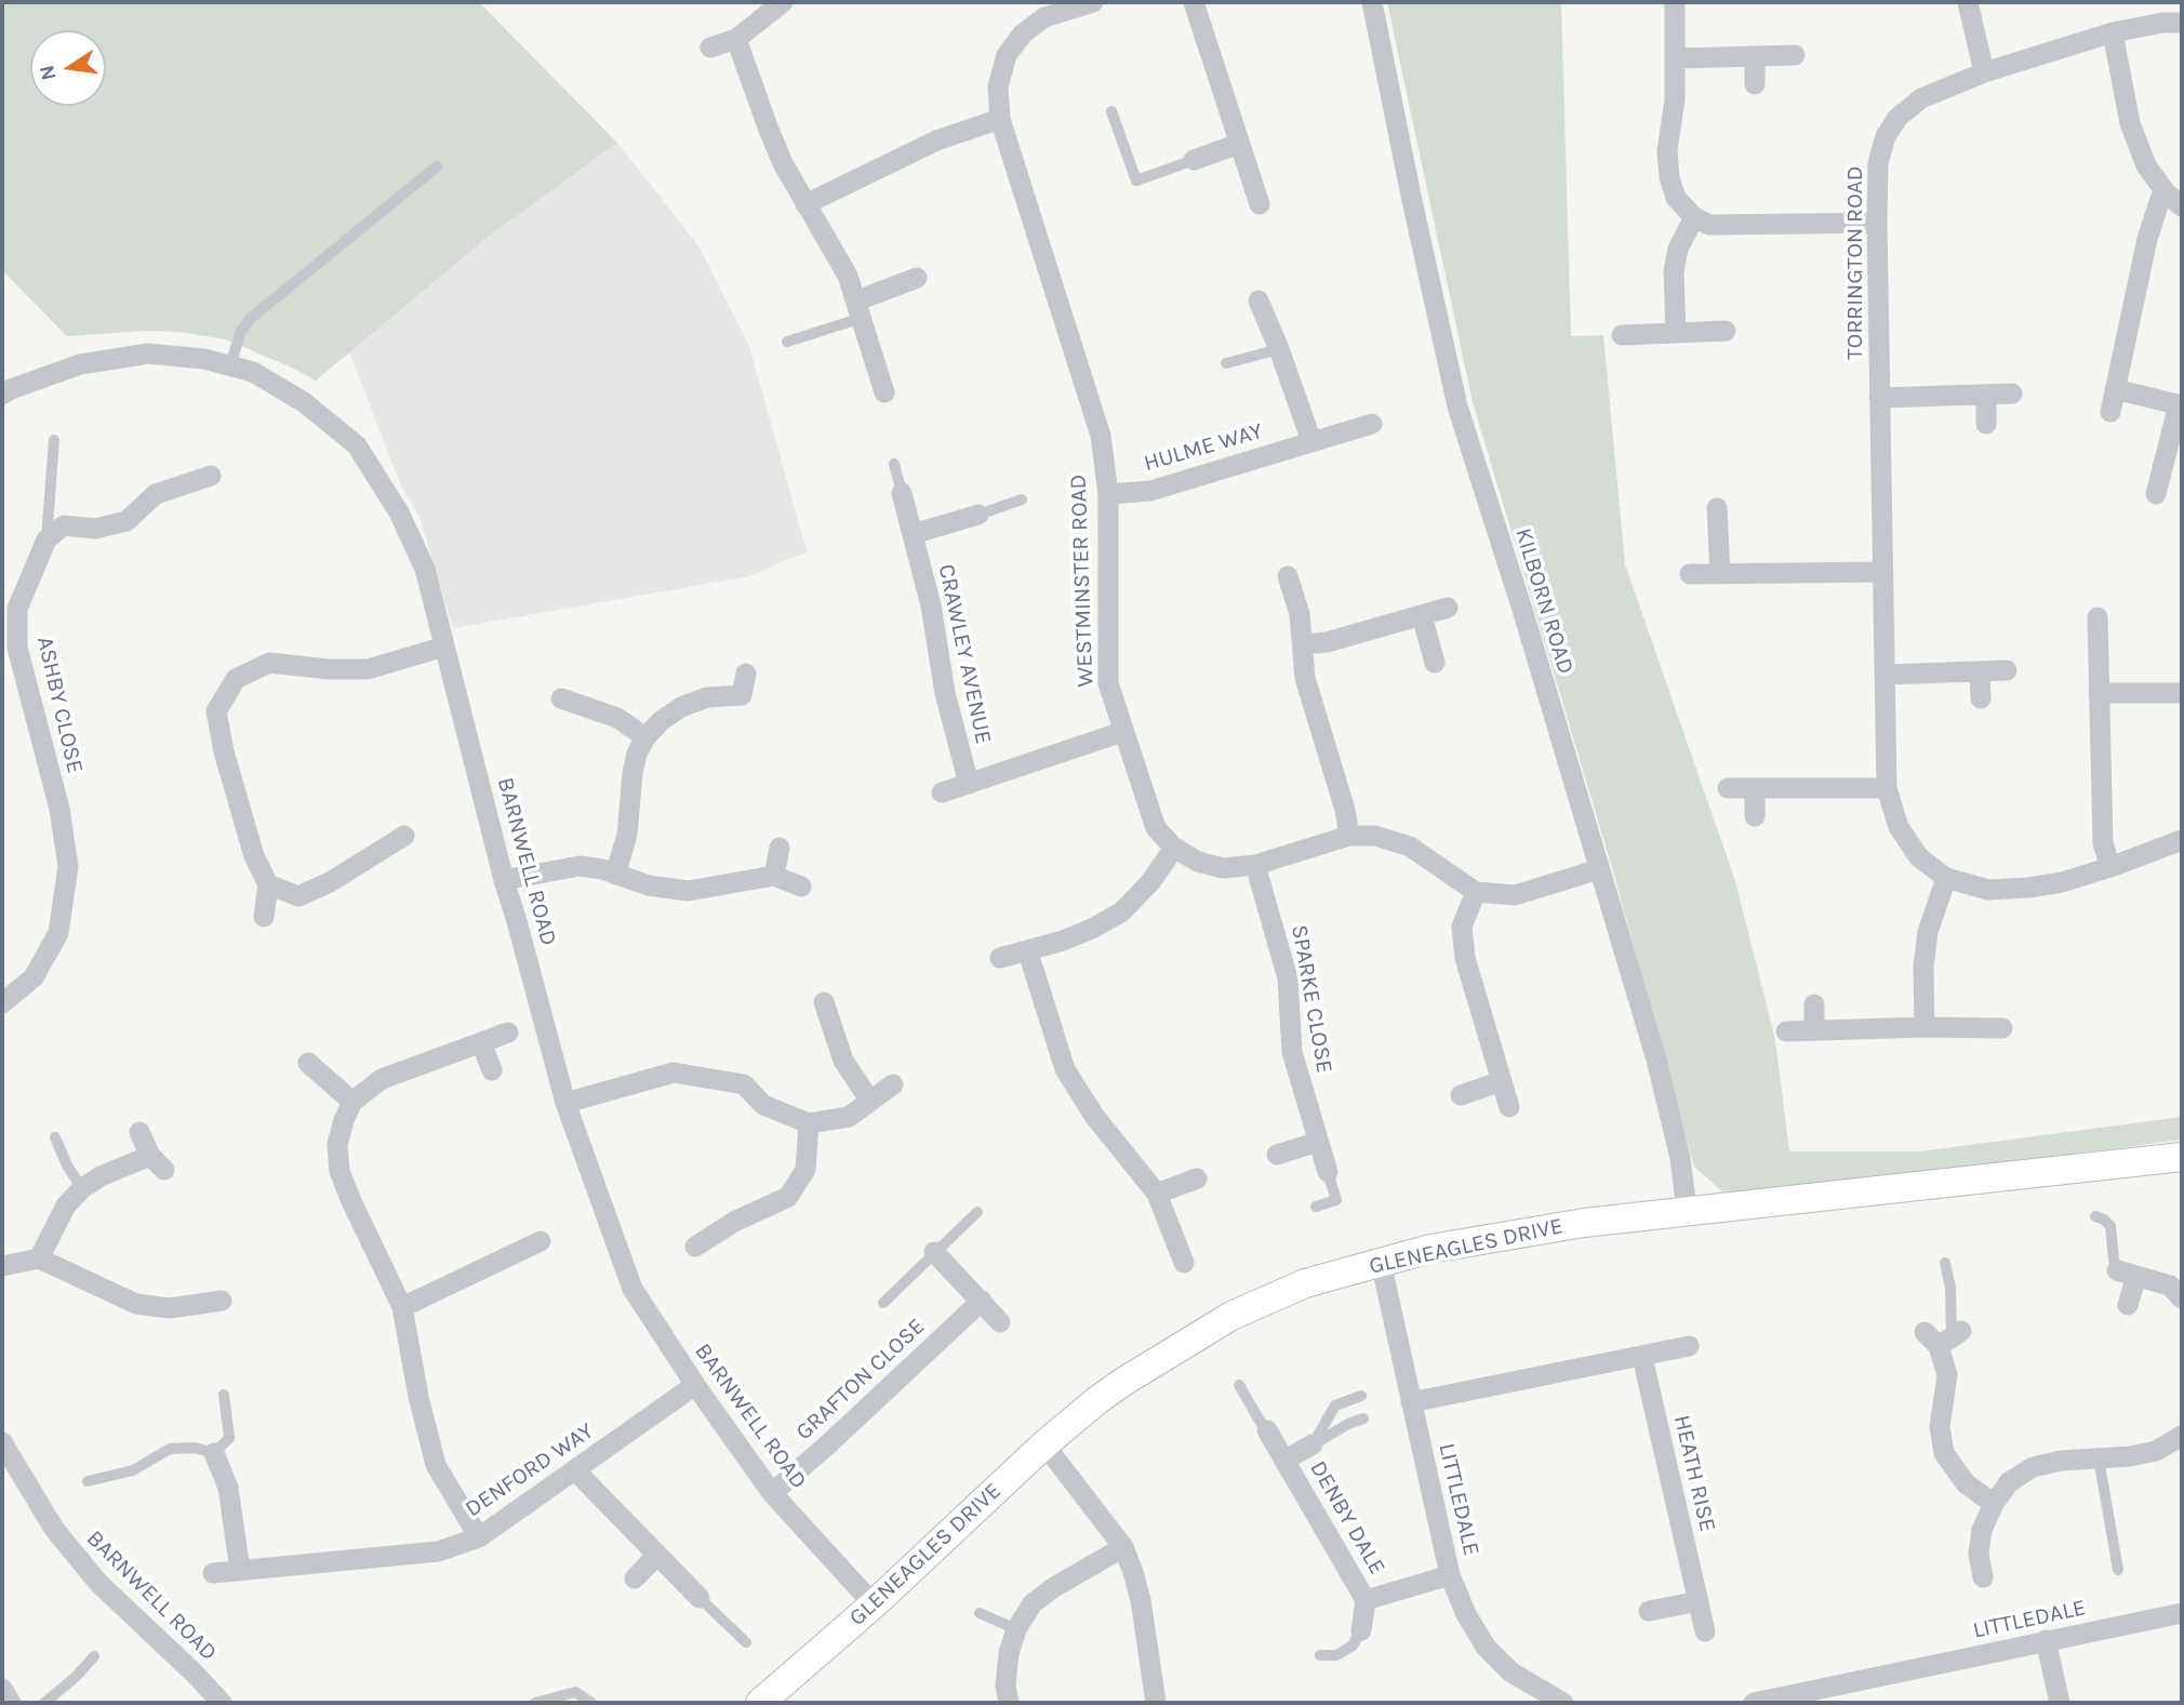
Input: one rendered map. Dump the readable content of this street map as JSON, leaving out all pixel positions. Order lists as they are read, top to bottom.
{
  "streets": {
    "street": [
      "TORRINGTON ROAD",
      "HULME WAY",
      "WESTMINSTER ROAD",
      "KILBORN ROAD",
      "CRAWLEY AVENUE",
      "ASHBY CLOSE",
      "BARNWELL ROAD",
      "SPARKE CLOSE",
      "GLENEAGLES DRIVE",
      "GRAFTON CLOSE",
      "DENFORD WAY",
      "HEATH RISE",
      "LITTLEDALE",
      "DENBY DALE"
    ]
  },
  "crossings": [
    ["HULME WAY", "WESTMINSTER ROAD"],
    ["WESTMINSTER ROAD", "KILBORN ROAD"],
    ["WESTMINSTER ROAD", "CRAWLEY AVENUE"],
    ["WESTMINSTER ROAD", "SPARKE CLOSE"],
    ["KILBORN ROAD", "GLENEAGLES DRIVE"],
    ["BARNWELL ROAD", "GLENEAGLES DRIVE"],
    ["BARNWELL ROAD", "GRAFTON CLOSE"],
    ["BARNWELL ROAD", "DENFORD WAY"],
    ["GLENEAGLES DRIVE", "LITTLEDALE"],
    ["LITTLEDALE", "DENBY DALE"]
  ],
  "north": "left"
}
